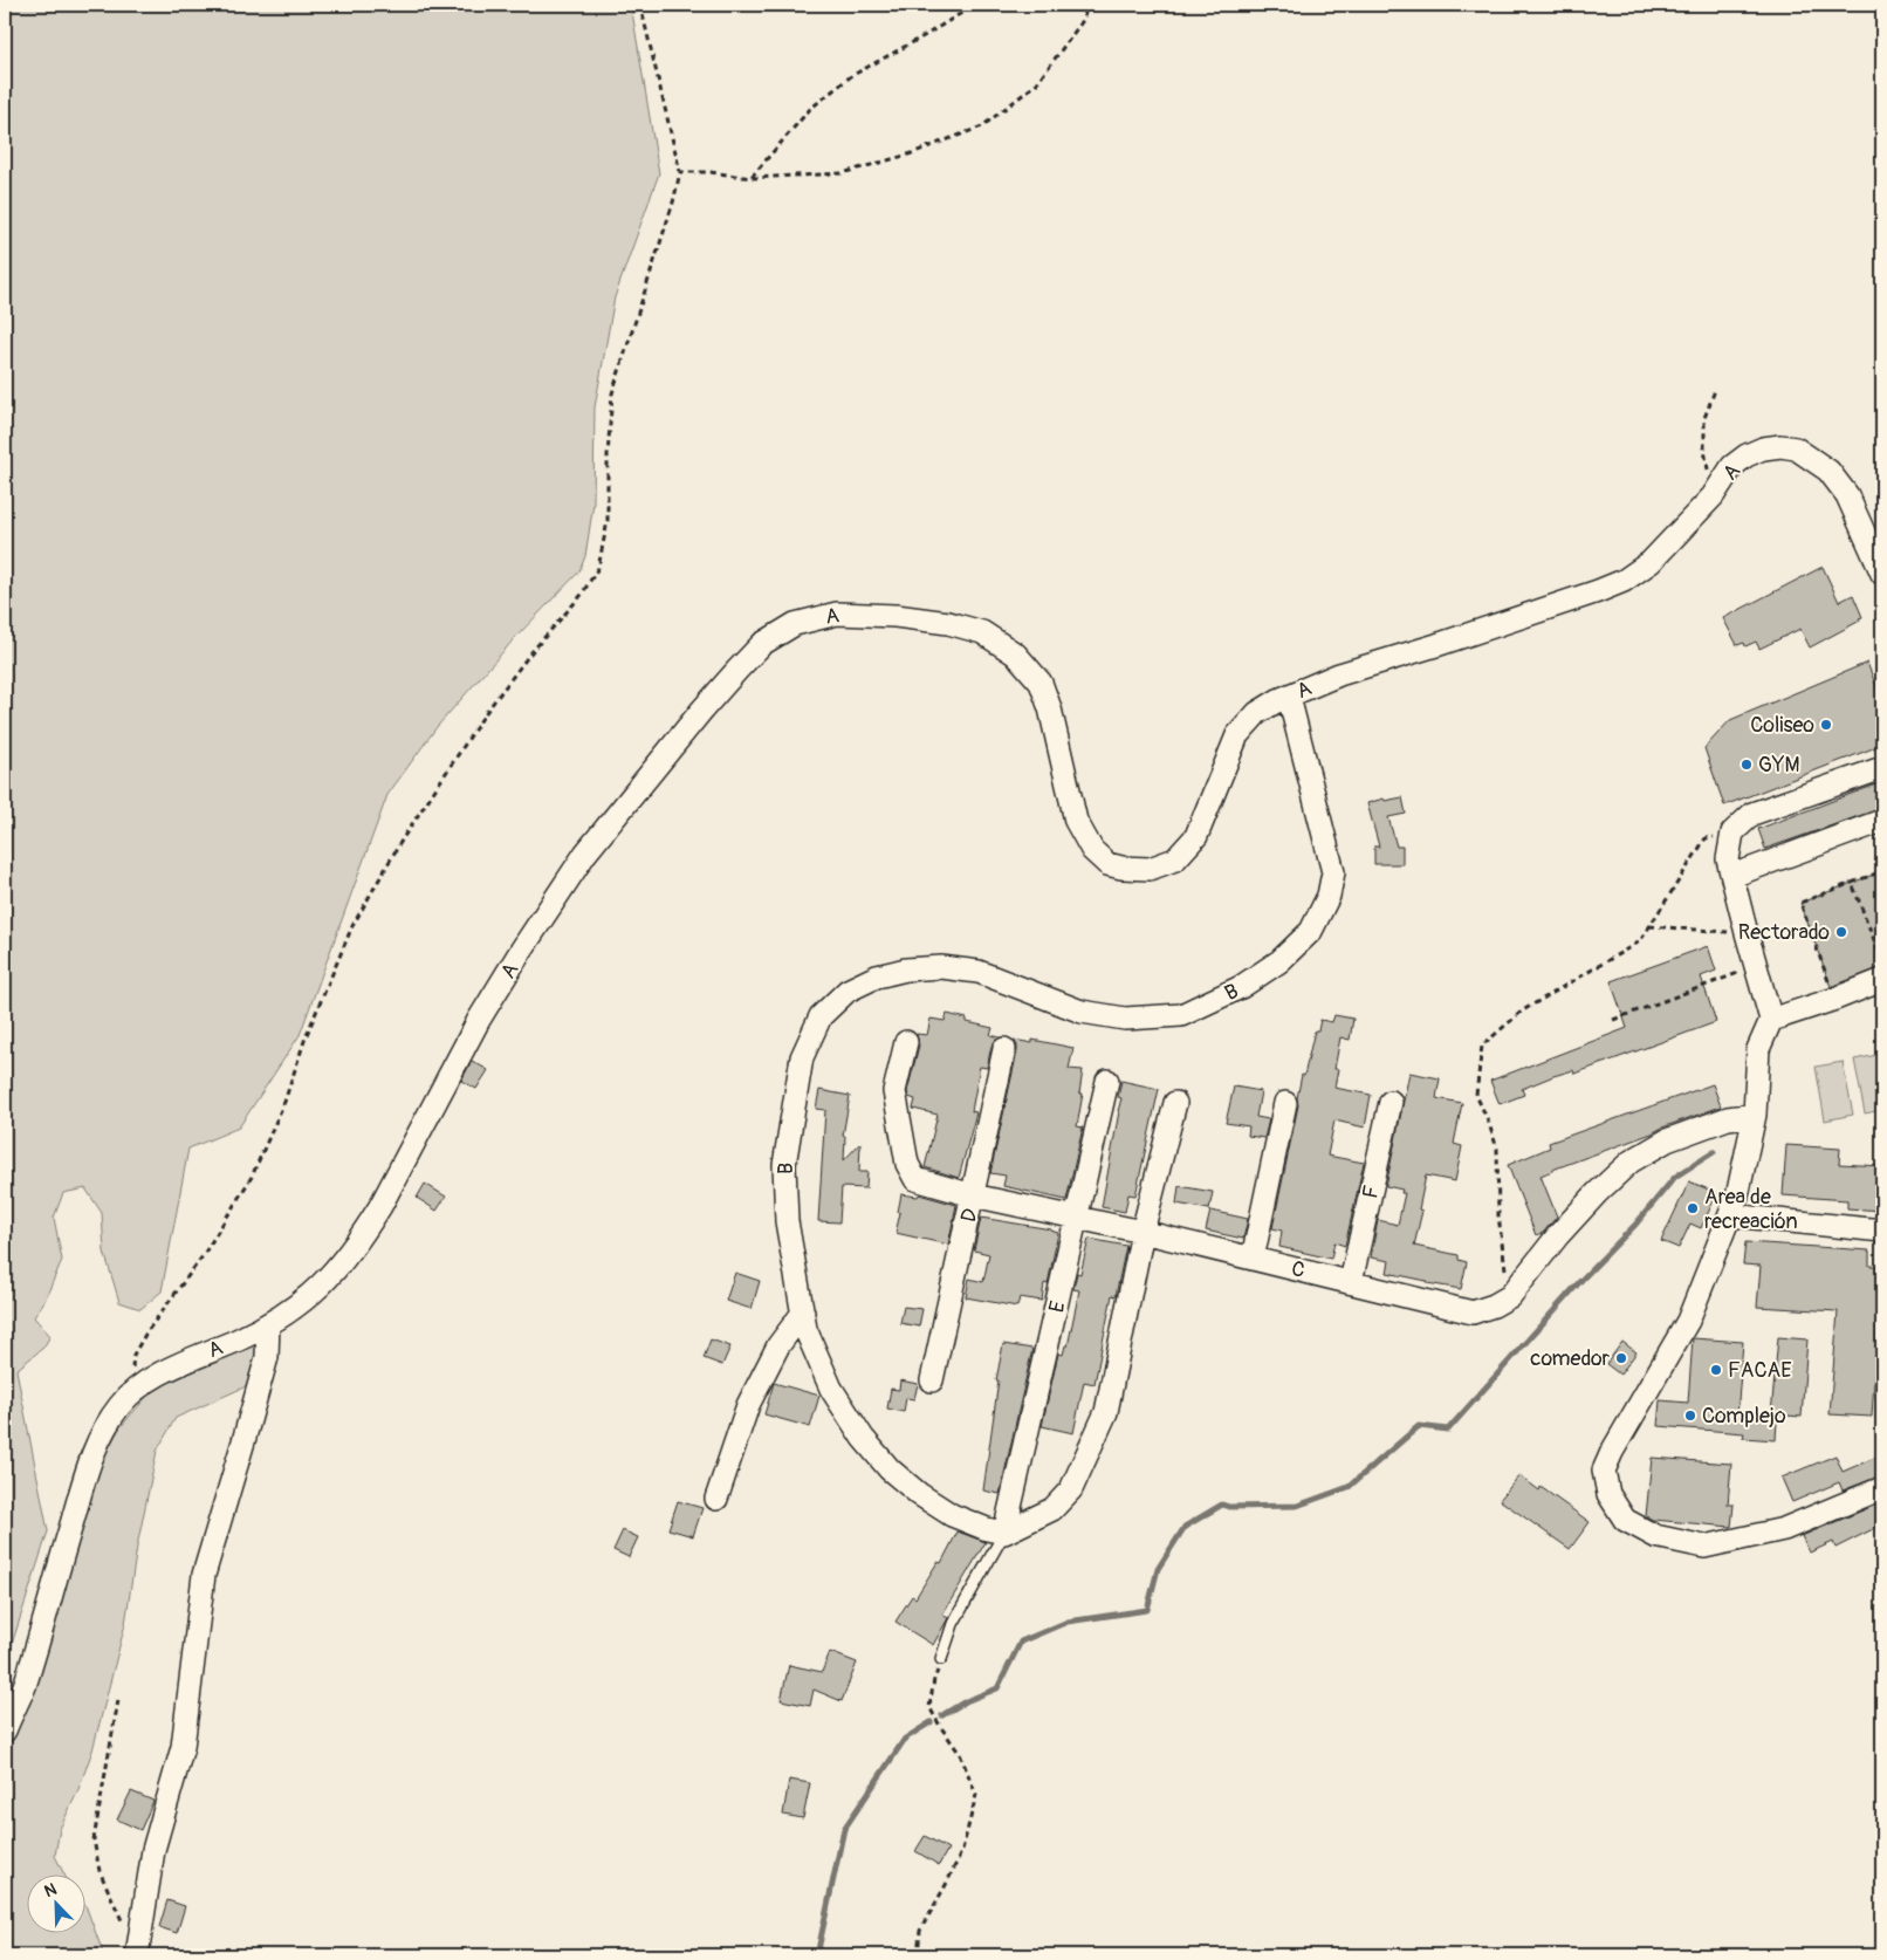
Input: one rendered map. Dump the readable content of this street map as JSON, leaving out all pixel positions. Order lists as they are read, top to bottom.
{
  "streets": {
    "street": [
      "A",
      "B",
      "F",
      "D",
      "C",
      "E"
    ]
  },
  "crossings": [
    ["A", "B"],
    ["B", "E"],
    ["F", "C"],
    ["D", "C"],
    ["C", "E"]
  ],
  "places": [
    "Coliseo",
    "GYM",
    "Rectorado",
    "Area de recreación",
    "comedor",
    "FACAE",
    "Complejo"
  ],
  "north": "top left"
}
